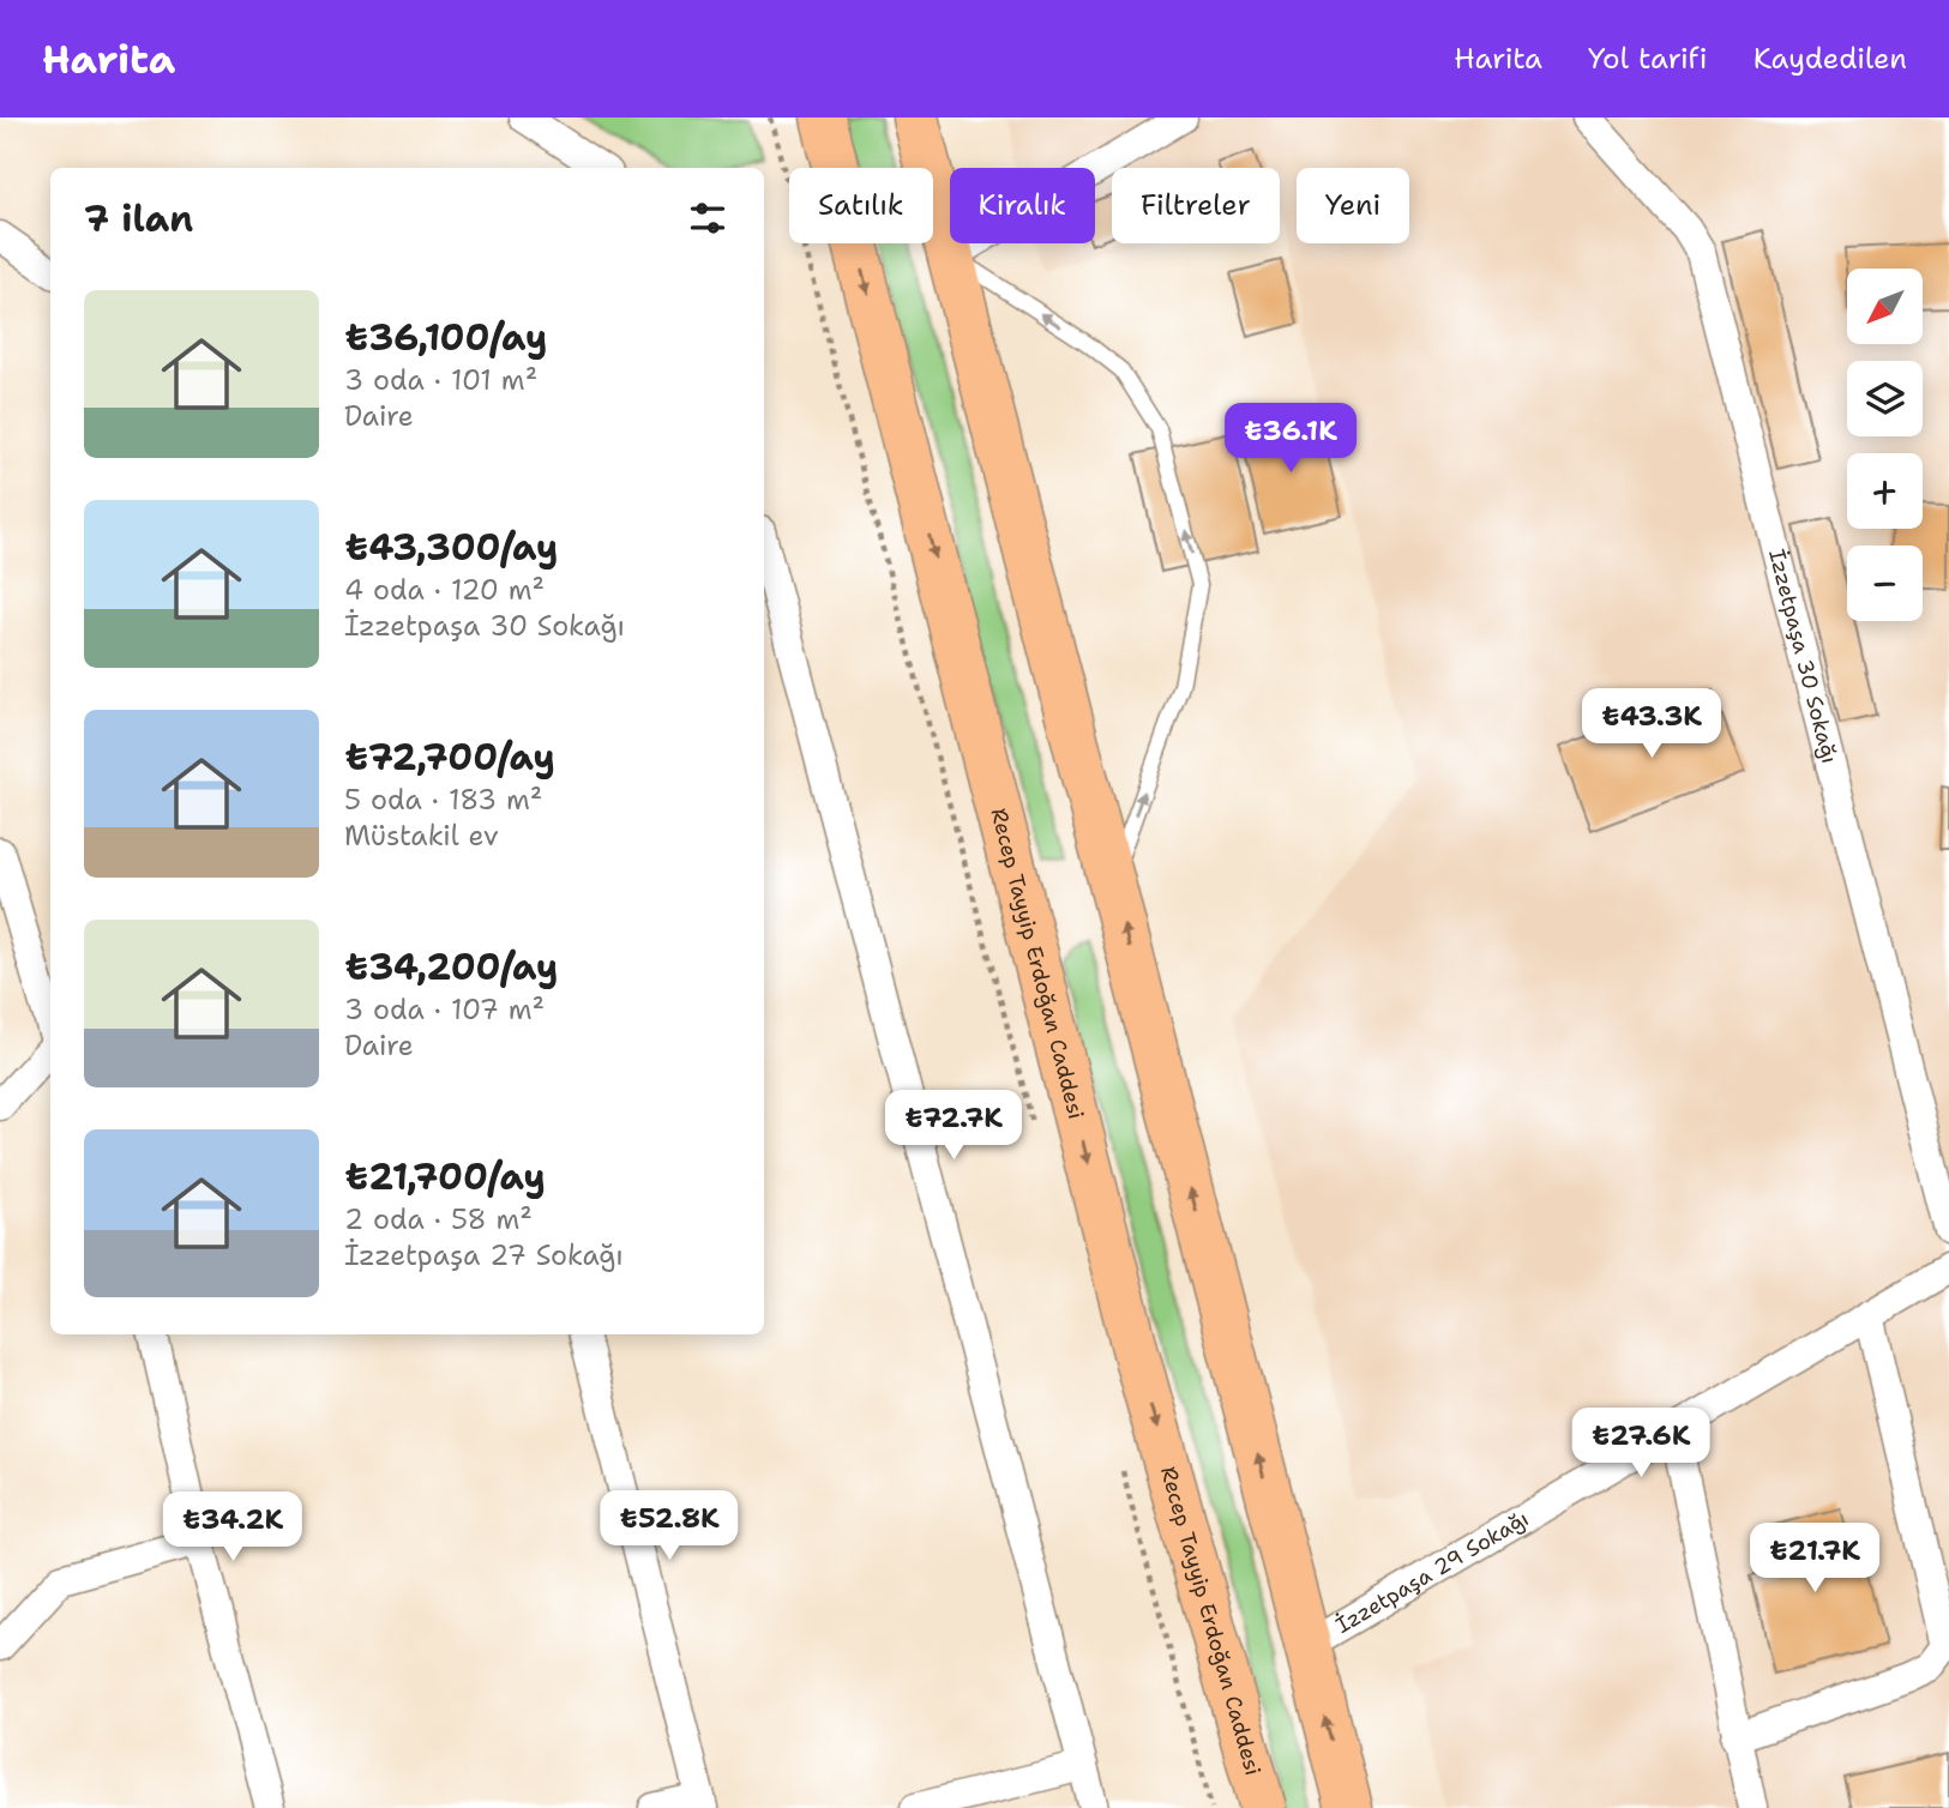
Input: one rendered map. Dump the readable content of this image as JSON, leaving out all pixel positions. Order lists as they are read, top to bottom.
{
  "streets": {
    "main road": ["Recep Tayyip Erdoğan Caddesi"],
    "street": ["İzzetpaşa 30 Sokağı", "İzzetpaşa 29 Sokağı"]
  },
  "north": "bottom left",
  "page": {
    "header": "Harita",
    "nav": ["Harita", "Yol tarifi", "Kaydedilen"],
    "chip": [
      "Satılık",
      "Kiralık",
      "Filtreler",
      "Yeni"
    ],
    "heading": "7 ilan",
    "map_buttons": ["+", "−"],
    "list": [
      {
        "name": "₺36,100/ay",
        "note": "3 oda · 101 m² · Daire"
      },
      {
        "name": "₺43,300/ay",
        "note": "4 oda · 120 m² · İzzetpaşa 30 Sokağı"
      },
      {
        "name": "₺72,700/ay",
        "note": "5 oda · 183 m² · Müstakil ev"
      },
      {
        "name": "₺34,200/ay",
        "note": "3 oda · 107 m² · Daire"
      },
      {
        "name": "₺21,700/ay",
        "note": "2 oda · 58 m² · İzzetpaşa 27 Sokağı"
      }
    ],
    "price": [
      "₺36.1K",
      "₺43.3K",
      "₺72.7K",
      "₺27.6K",
      "₺52.8K",
      "₺34.2K",
      "₺21.7K"
    ]
  }
}
